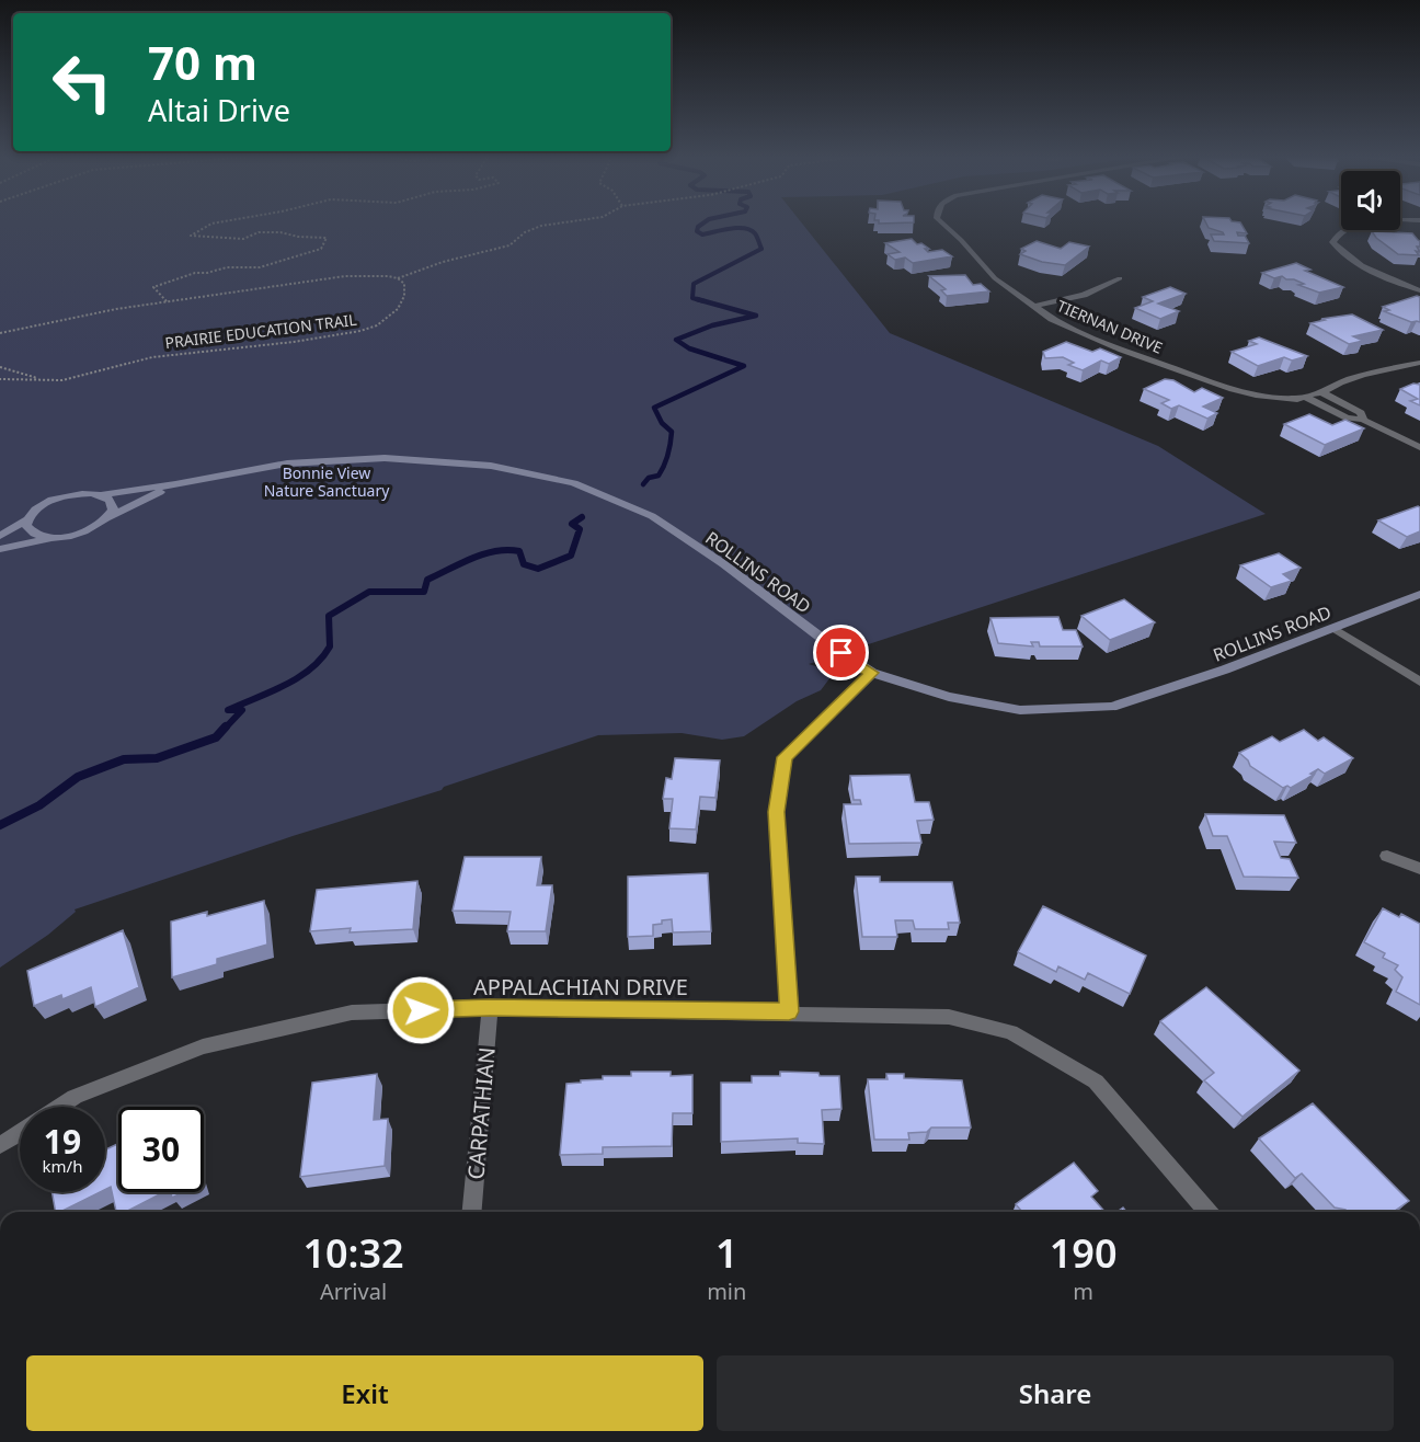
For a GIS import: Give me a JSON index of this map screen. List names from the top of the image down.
{
  "streets": {
    "street": [
      "TIERNAN DRIVE",
      "ROLLINS ROAD",
      "APPALACHIAN DRIVE",
      "CARPATHIAN"
    ],
    "path": ["PRAIRIE EDUCATION TRAIL"]
  },
  "crossings": [
    ["APPALACHIAN DRIVE", "CARPATHIAN"]
  ],
  "parks": ["Bonnie View Nature Sanctuary"],
  "page": {
    "turn": ["70 m", "Altai Drive"],
    "speed": "19 km/h",
    "limit": "30",
    "eta": [
      "10:32",
      "Arrival",
      "1",
      "min",
      "190",
      "m"
    ],
    "buttons": ["Exit", "Share"]
  }
}
